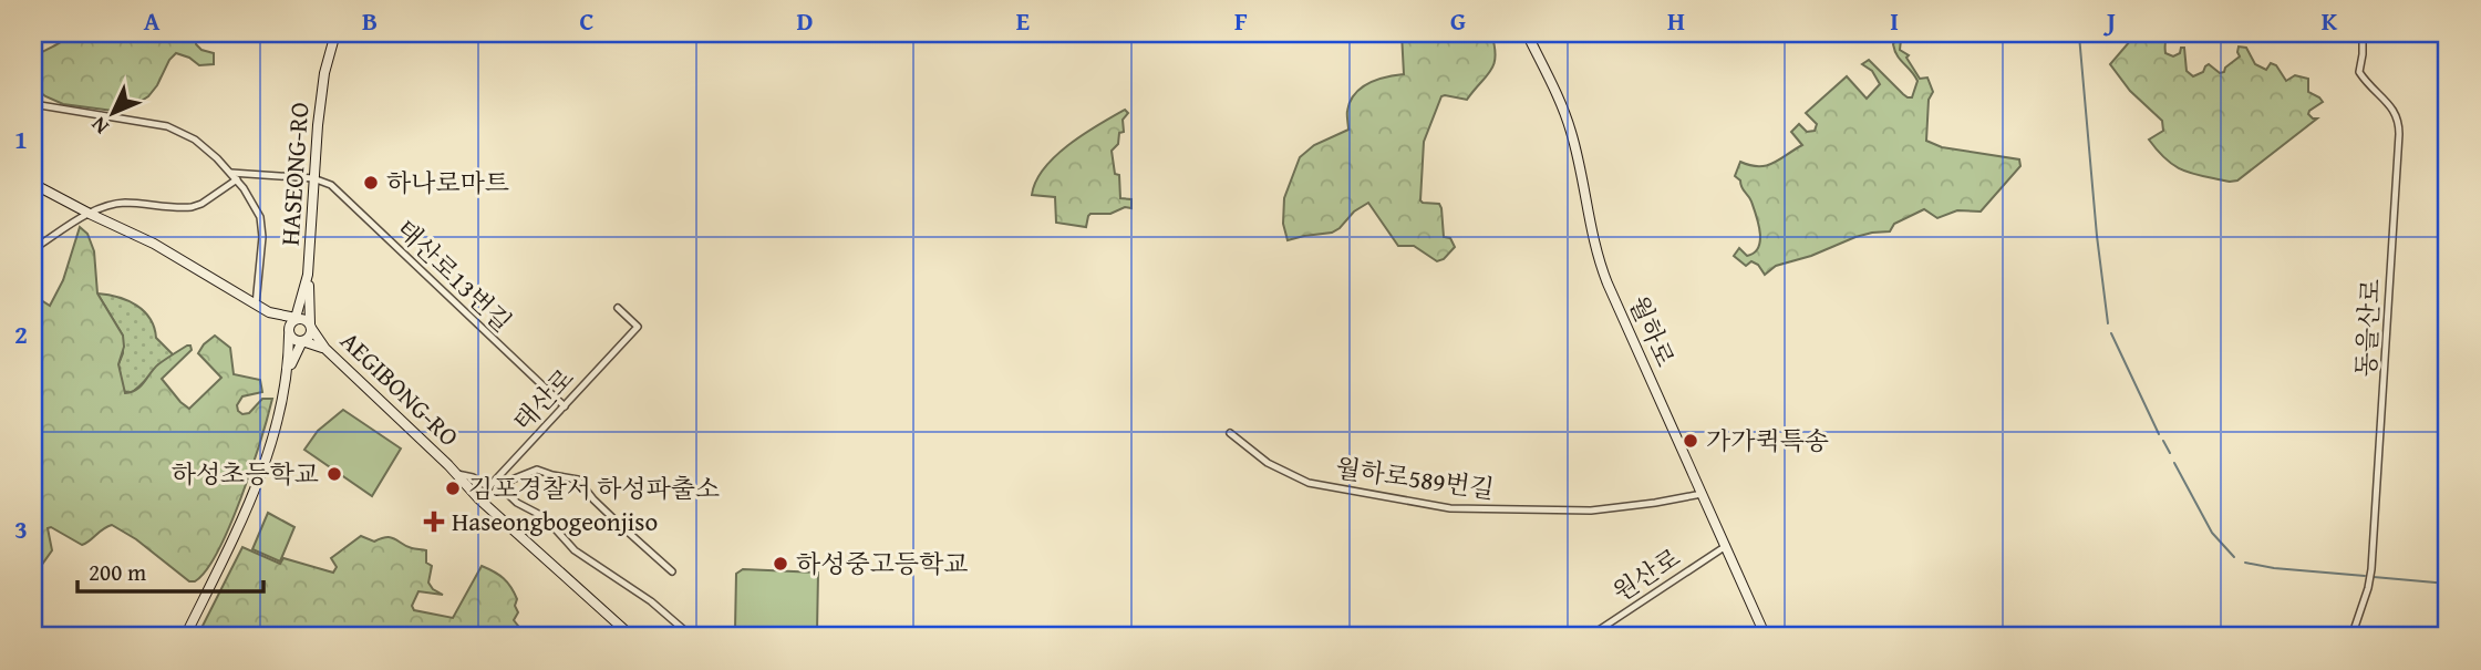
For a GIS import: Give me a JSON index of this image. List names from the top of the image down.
{
  "streets": {
    "street": [
      "HASEONG-RO",
      "태산로13번길",
      "동을산로",
      "월하로",
      "AEGIBONG-RO",
      "태산로",
      "월하로589번길",
      "원산로"
    ]
  },
  "crossings": [
    ["HASEONG-RO", "태산로13번길"],
    ["HASEONG-RO", "AEGIBONG-RO"],
    ["태산로13번길", "태산로"],
    ["월하로", "월하로589번길"],
    ["월하로", "원산로"],
    ["AEGIBONG-RO", "태산로"]
  ],
  "places": {
    "other": [
      "하나로마트",
      "가가퀵특송",
      "하성초등학교",
      "김포경찰서 하성파출소",
      "하성중고등학교"
    ],
    "health": ["Haseongbogeonjiso"]
  },
  "scale_bar": "200 m",
  "north": "bottom left",
  "grid": {
    "columns": [
      "A",
      "B",
      "C",
      "D",
      "E",
      "F",
      "G",
      "H",
      "I",
      "J",
      "K"
    ],
    "rows": ["1", "2", "3"]
  }
}
